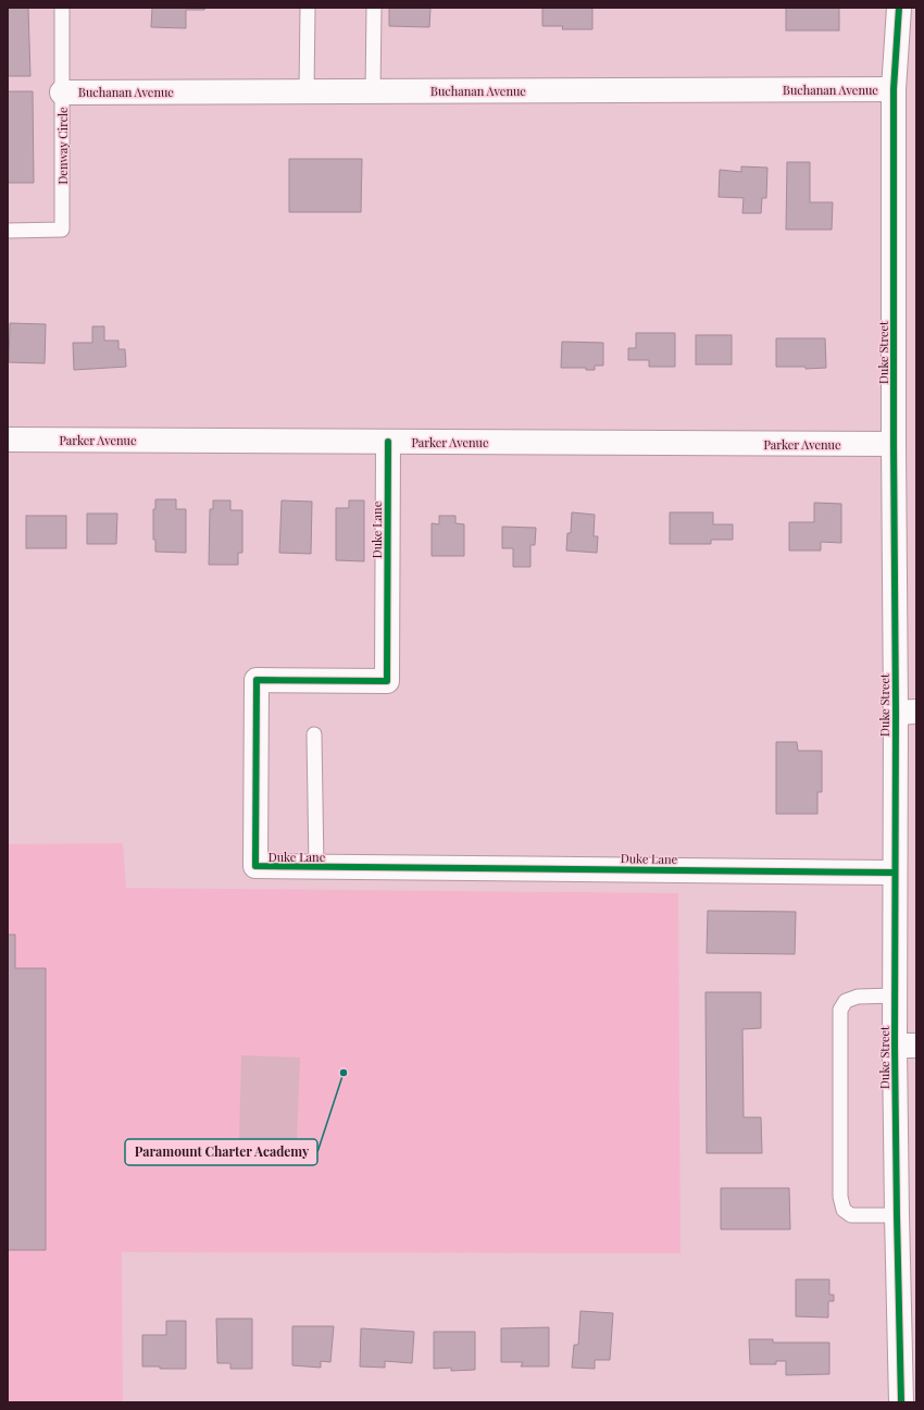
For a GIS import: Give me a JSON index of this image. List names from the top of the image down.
{
  "streets": {
    "street": [
      "Buchanan Avenue",
      "Duke Street",
      "Parker Avenue",
      "Duke Lane"
    ],
    "lane": ["Denway Circle"]
  },
  "crossings": [
    ["Buchanan Avenue", "Denway Circle"],
    ["Buchanan Avenue", "Duke Street"],
    ["Duke Street", "Parker Avenue"],
    ["Duke Street", "Duke Lane"],
    ["Parker Avenue", "Duke Lane"]
  ],
  "places": ["Paramount Charter Academy"]
}
